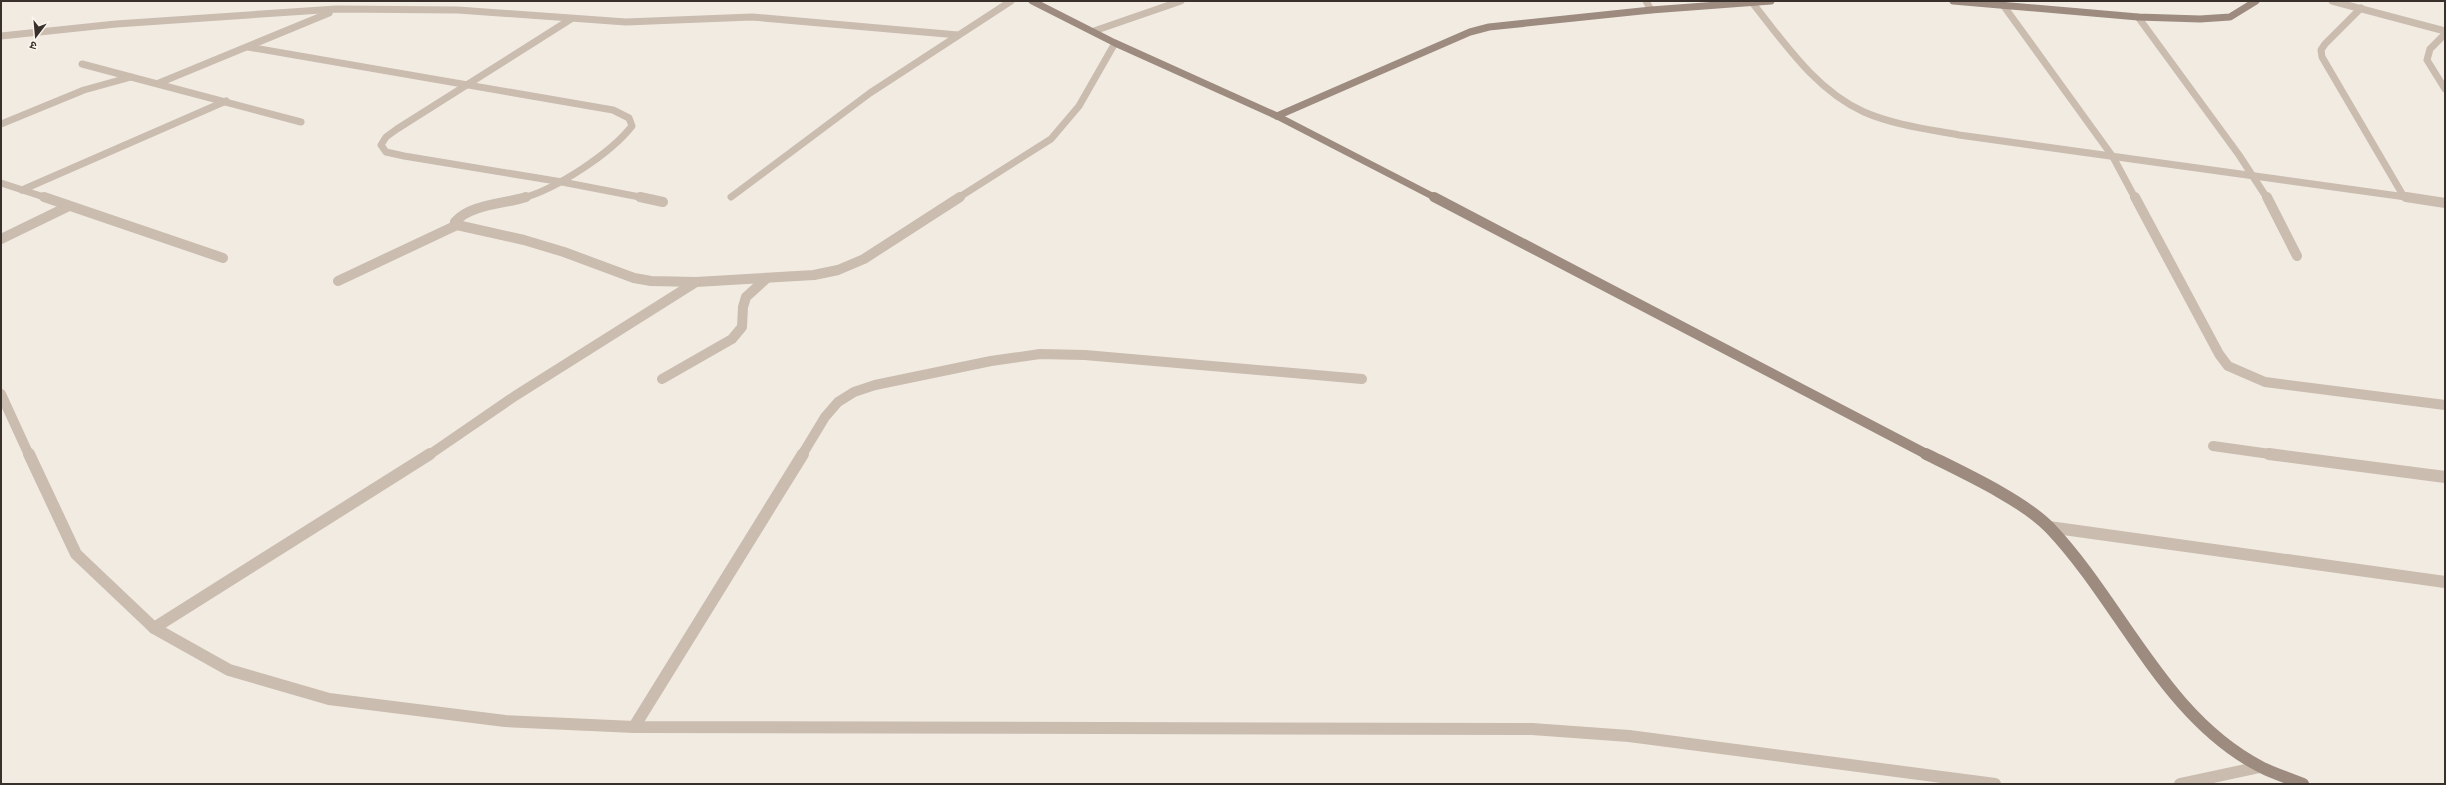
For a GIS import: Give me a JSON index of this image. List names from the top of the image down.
{
  "north": "bottom"
}
